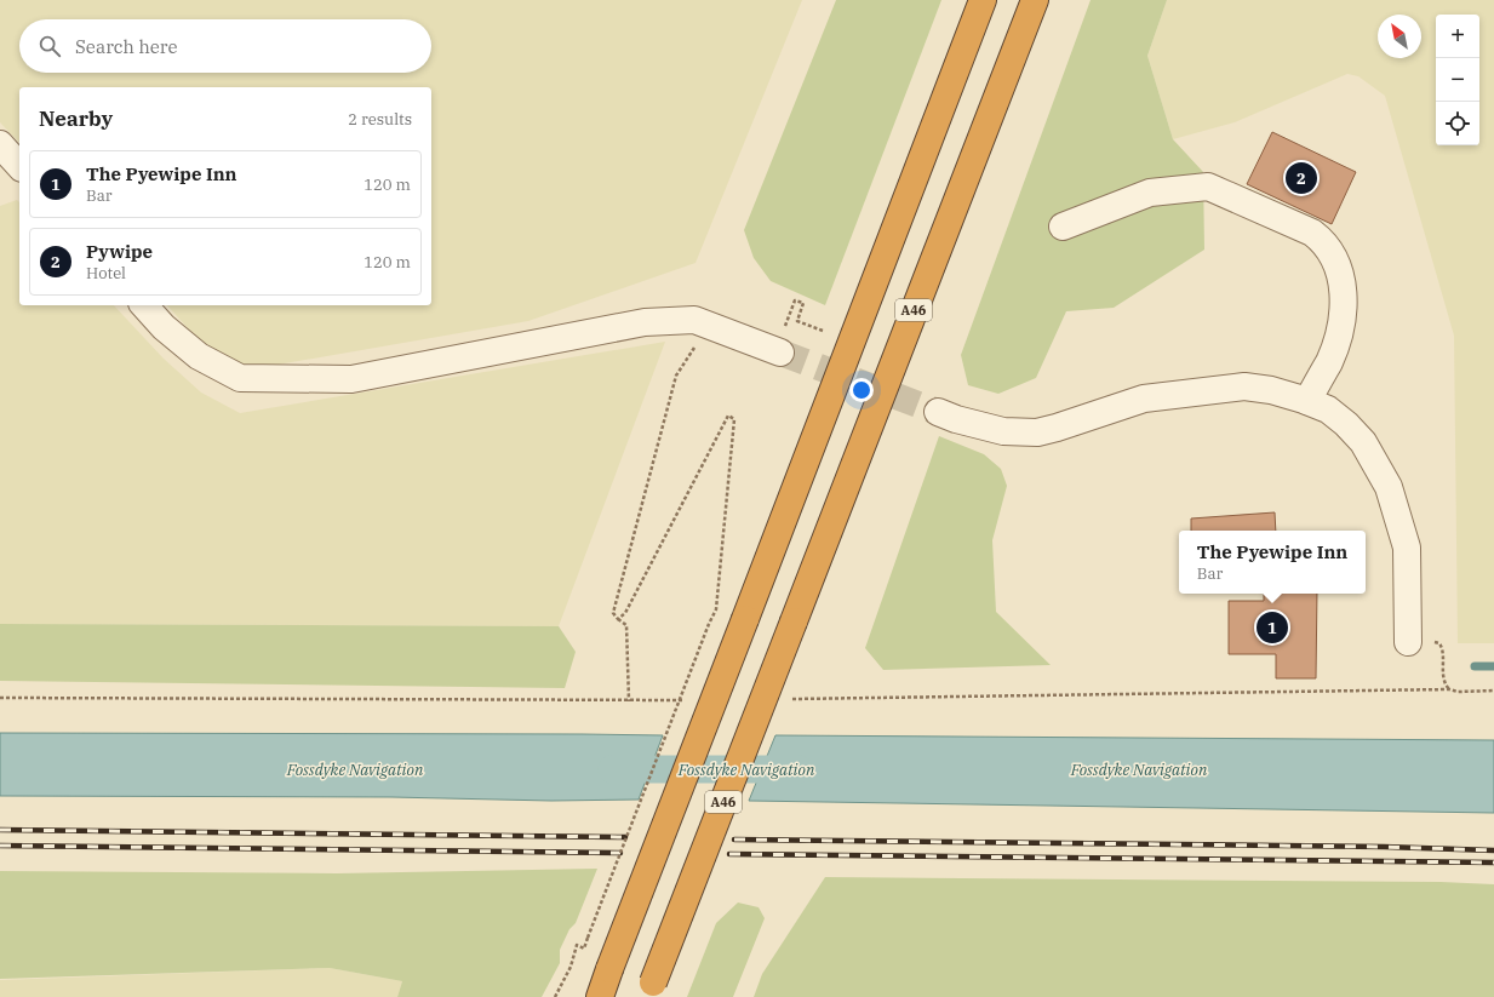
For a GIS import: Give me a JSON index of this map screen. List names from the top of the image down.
{
  "streets": {
    "highway": ["A46"]
  },
  "water": ["Fossdyke Navigation"],
  "north": "top left",
  "page": {
    "map_buttons": ["+", "−"],
    "search": "Search here",
    "heading": ["Nearby", "2 results"],
    "list": [
      {
        "mark": "1",
        "name": "The Pyewipe Inn",
        "note": "Bar",
        "value": "120 m"
      },
      {
        "mark": "2",
        "name": "Pywipe",
        "note": "Hotel",
        "value": "120 m"
      }
    ],
    "pins": ["2", "1"],
    "popup": ["The Pyewipe Inn", "Bar"]
  }
}
